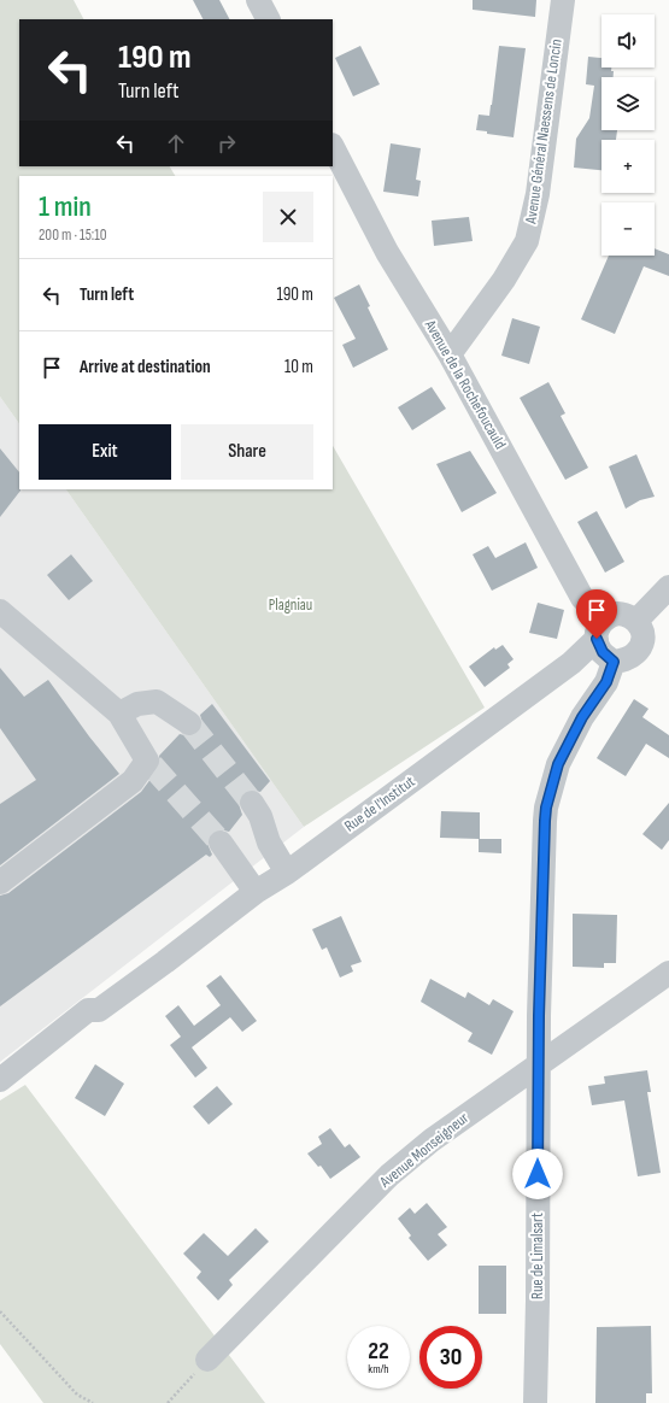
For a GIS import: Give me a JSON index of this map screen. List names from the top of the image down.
{
  "streets": {
    "street": [
      "Avenue Général Naessens de Loncin",
      "Avenue de la Rochefoucauld",
      "Rue de l'Institut",
      "Avenue Monseigneur",
      "Rue de Limalsart"
    ]
  },
  "crossings": [
    ["Avenue Général Naessens de Loncin", "Avenue de la Rochefoucauld"],
    ["Avenue de la Rochefoucauld", "Rue de l'Institut"],
    ["Avenue de la Rochefoucauld", "Rue de Limalsart"],
    ["Rue de l'Institut", "Rue de Limalsart"],
    ["Avenue Monseigneur", "Rue de Limalsart"]
  ],
  "parks": ["Plagniau"],
  "page": {
    "map_buttons": ["+", "−"],
    "turn": ["190 m", "Turn left"],
    "heading": ["1 min", "200 m · 15:10"],
    "list": [
      {
        "name": "Turn left",
        "value": "190 m"
      },
      {
        "name": "Arrive at destination",
        "value": "10 m"
      }
    ],
    "buttons": ["Exit", "Share"],
    "speed": "22 km/h",
    "limit": "30"
  }
}
